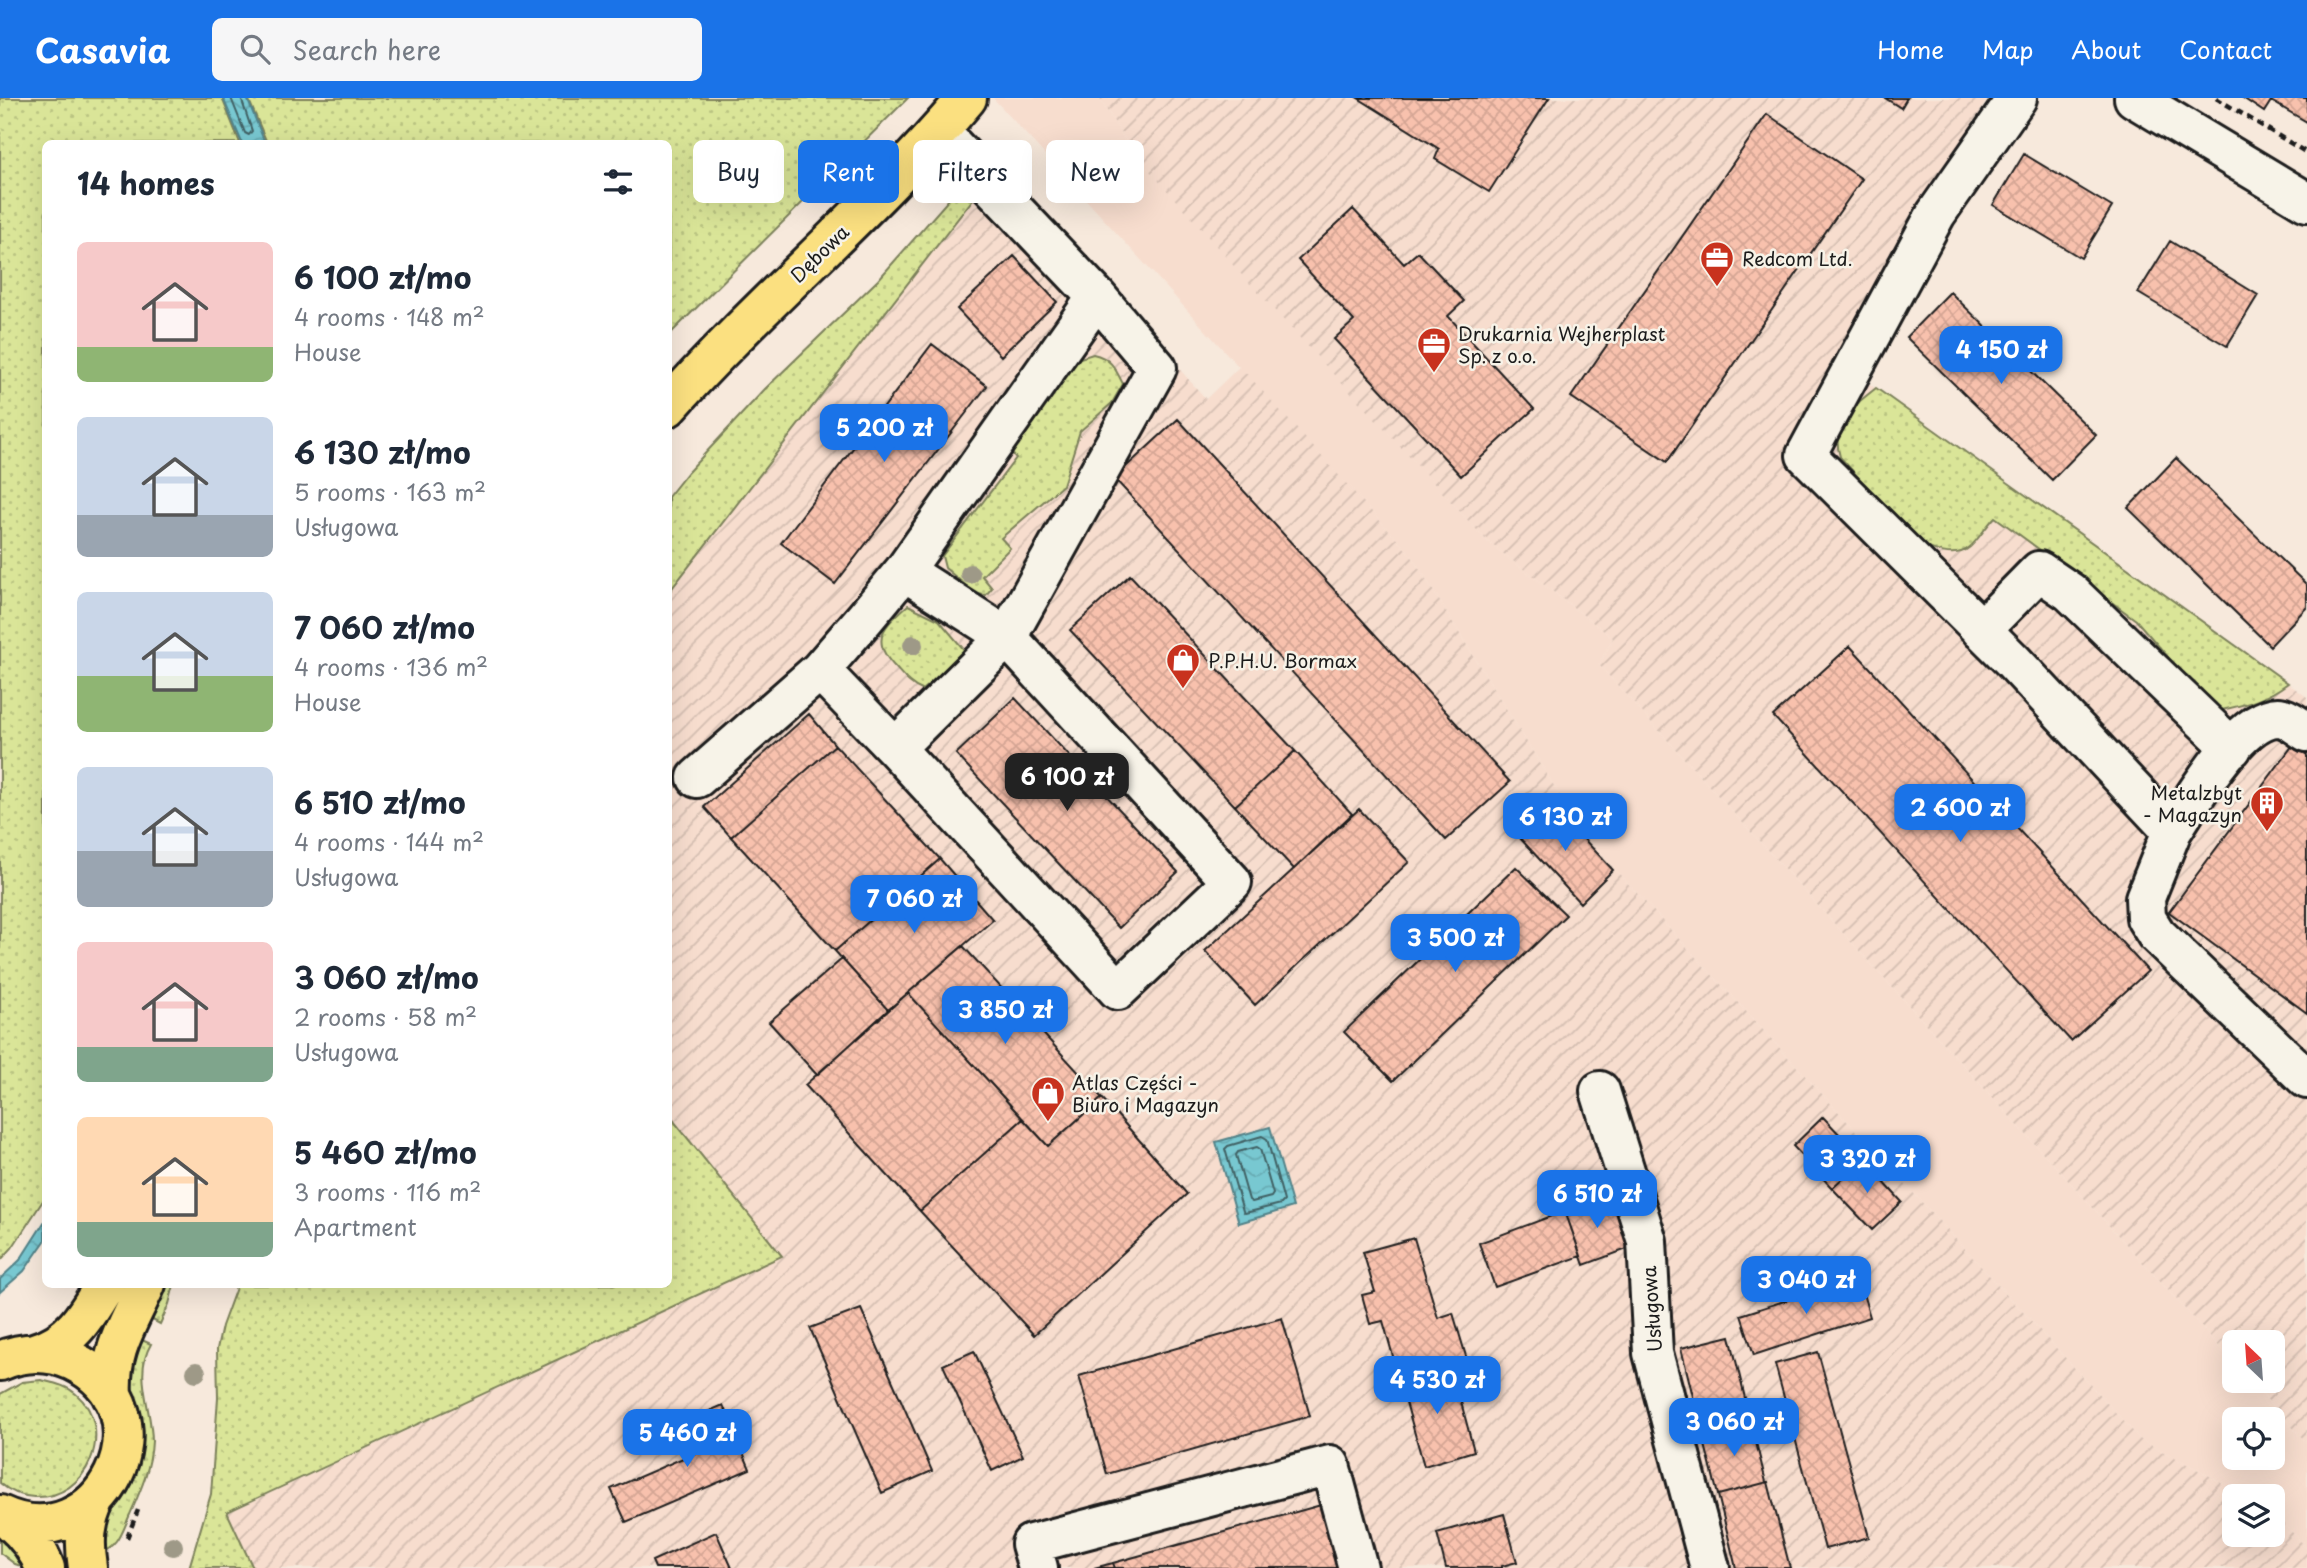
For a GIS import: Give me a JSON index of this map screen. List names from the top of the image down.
{
  "streets": {
    "main road": ["Dębowa"],
    "street": ["Usługowa"]
  },
  "places": {
    "office": ["Redcom Ltd.", "Drukarnia Wejherplast Sp. z o.o."],
    "shop": ["P.P.H.U. Bormax", "Atlas Części - Biuro i Magazyn"],
    "building": ["Metalzbyt - Magazyn"]
  },
  "north": "top left",
  "page": {
    "header": "Casavia",
    "search": "Search here",
    "nav": [
      "Home",
      "Map",
      "About",
      "Contact"
    ],
    "chip": [
      "Buy",
      "Rent",
      "Filters",
      "New"
    ],
    "heading": "14 homes",
    "list": [
      {
        "name": "6 100 zł/mo",
        "note": "4 rooms · 148 m² · House"
      },
      {
        "name": "6 130 zł/mo",
        "note": "5 rooms · 163 m² · Usługowa"
      },
      {
        "name": "7 060 zł/mo",
        "note": "4 rooms · 136 m² · House"
      },
      {
        "name": "6 510 zł/mo",
        "note": "4 rooms · 144 m² · Usługowa"
      },
      {
        "name": "3 060 zł/mo",
        "note": "2 rooms · 58 m² · Usługowa"
      },
      {
        "name": "5 460 zł/mo",
        "note": "3 rooms · 116 m² · Apartment"
      }
    ],
    "price": [
      "4 150 zł",
      "5 200 zł",
      "6 100 zł",
      "2 600 zł",
      "6 130 zł",
      "7 060 zł",
      "3 500 zł",
      "3 850 zł",
      "3 320 zł",
      "6 510 zł",
      "3 040 zł",
      "4 530 zł",
      "3 060 zł",
      "5 460 zł"
    ]
  }
}
